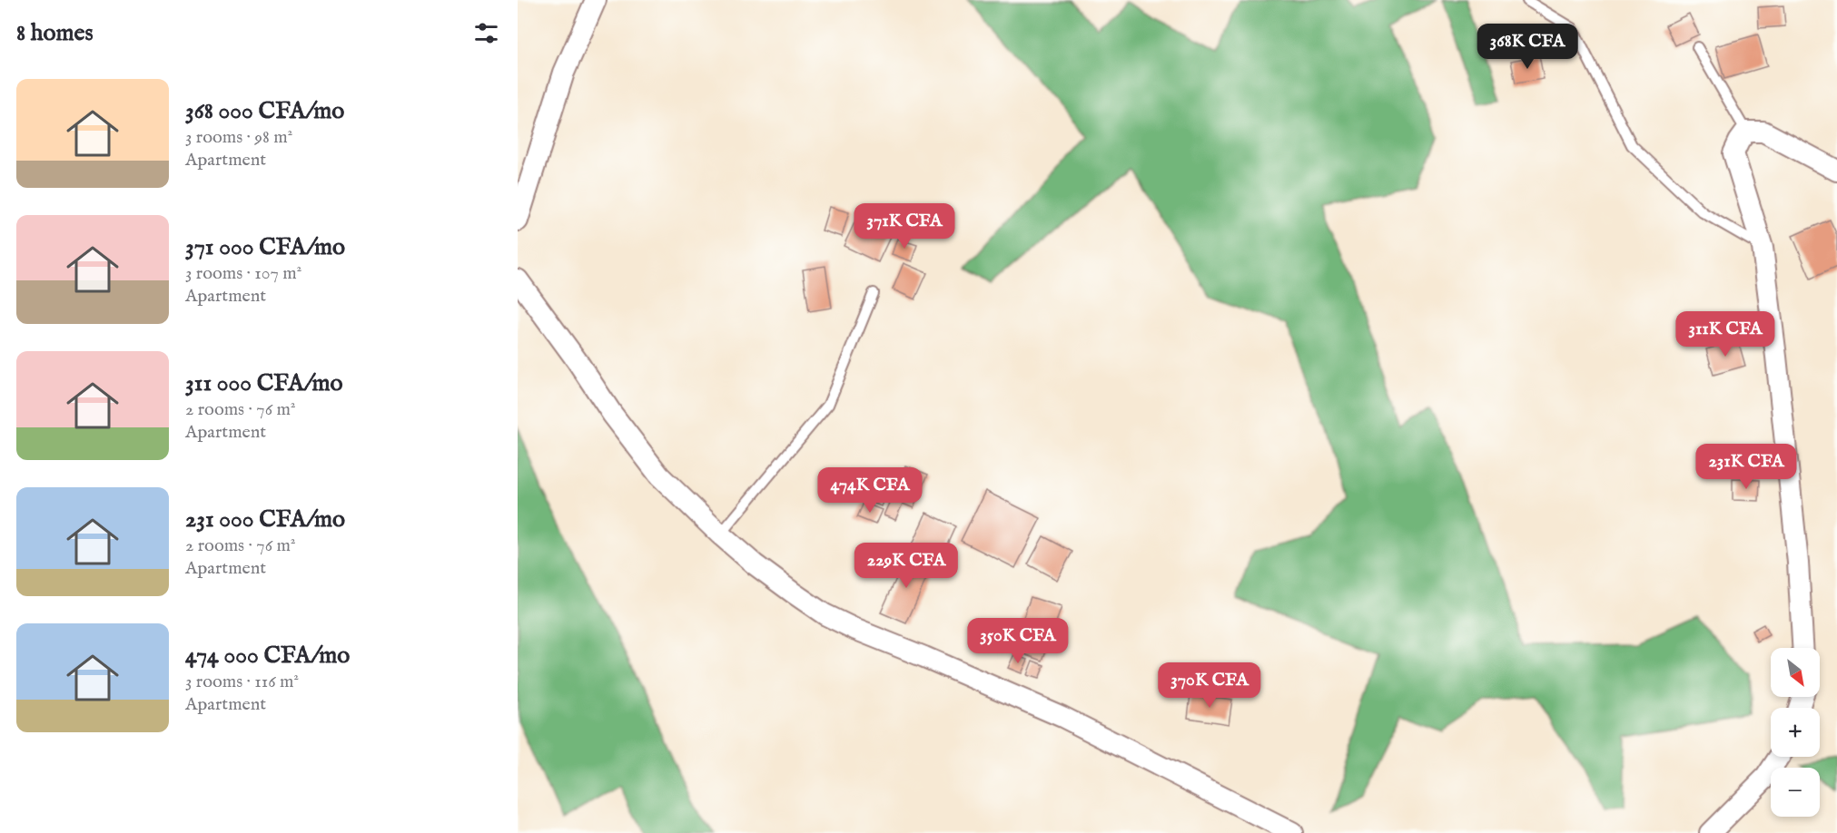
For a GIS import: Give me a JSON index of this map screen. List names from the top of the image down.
{
  "north": "bottom right",
  "page": {
    "heading": "8 homes",
    "price": [
      "368K CFA",
      "371K CFA",
      "311K CFA",
      "231K CFA",
      "474K CFA",
      "229K CFA",
      "350K CFA",
      "370K CFA"
    ],
    "list": [
      {
        "name": "368 000 CFA/mo",
        "note": "3 rooms · 98 m² · Apartment"
      },
      {
        "name": "371 000 CFA/mo",
        "note": "3 rooms · 107 m² · Apartment"
      },
      {
        "name": "311 000 CFA/mo",
        "note": "2 rooms · 76 m² · Apartment"
      },
      {
        "name": "231 000 CFA/mo",
        "note": "2 rooms · 76 m² · Apartment"
      },
      {
        "name": "474 000 CFA/mo",
        "note": "3 rooms · 116 m² · Apartment"
      }
    ],
    "map_buttons": ["+", "−"]
  }
}
